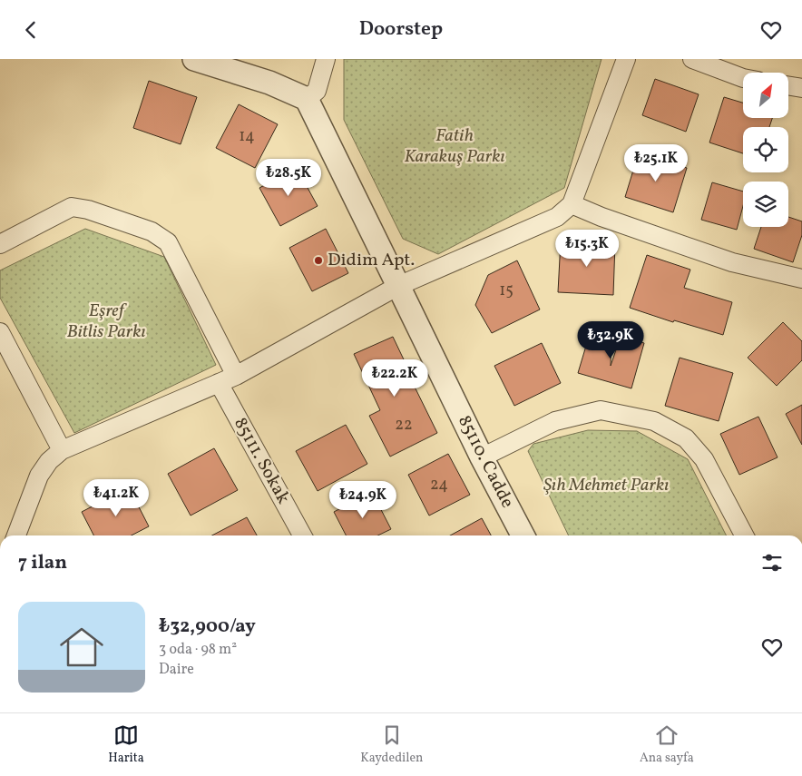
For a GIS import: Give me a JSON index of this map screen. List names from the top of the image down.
{
  "streets": {
    "street": ["85111. Sokak", "85110. Cadde"]
  },
  "parks": ["Fatih Karakuş Parkı", "Eşref Bitlis Parkı", "Şıh Mehmet Parkı"],
  "places": ["Didim Apt."],
  "house_numbers": [
    "14",
    "15",
    "22",
    "24"
  ],
  "north": "top right",
  "page": {
    "header": "Doorstep",
    "price": [
      "₺25.1K",
      "₺28.5K",
      "₺15.3K",
      "₺32.9K",
      "₺22.2K",
      "₺41.2K",
      "₺24.9K"
    ],
    "heading": "7 ilan",
    "list": [
      {
        "name": "₺32,900/ay",
        "note": "3 oda · 98 m² · Daire"
      }
    ],
    "tabs": ["Harita", "Kaydedilen", "Ana sayfa"]
  }
}
